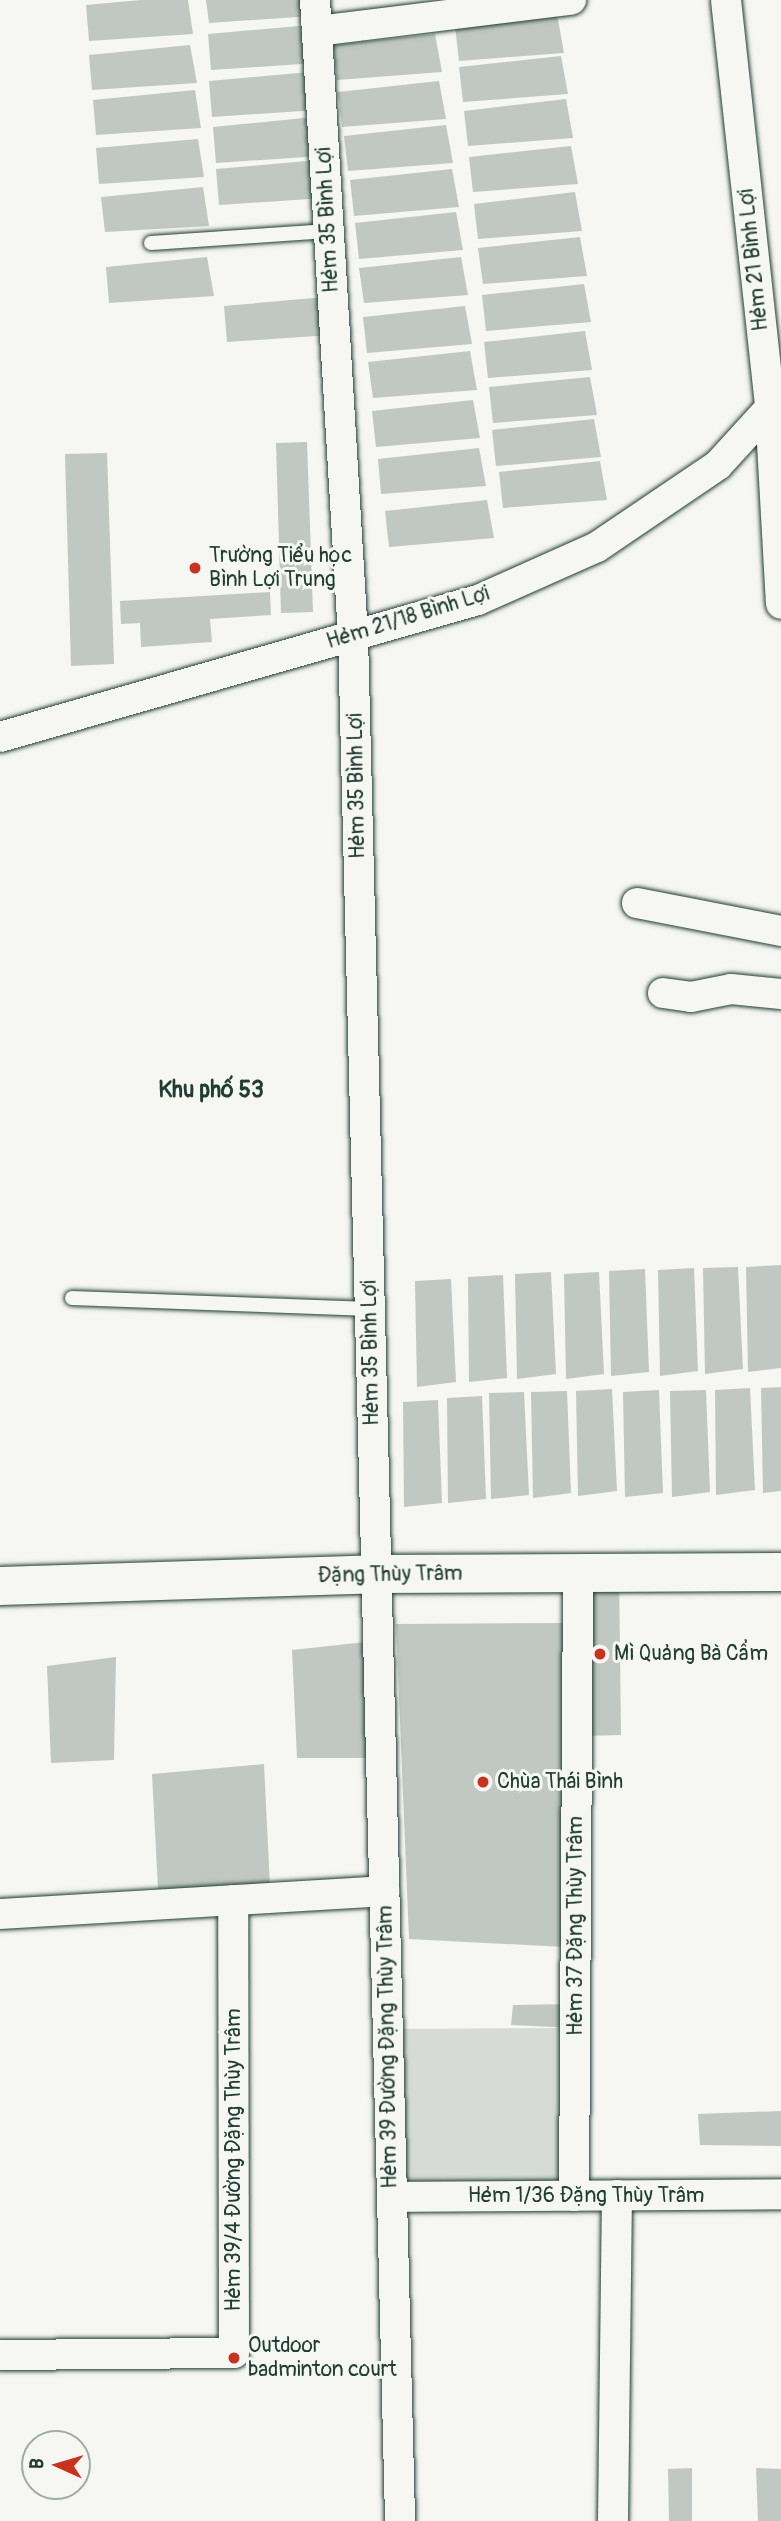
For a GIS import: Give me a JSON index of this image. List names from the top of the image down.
{
  "streets": {
    "main road": ["Đặng Thùy Trâm"],
    "street": [
      "Hẻm 35 Bình Lợi",
      "Hẻm 21 Bình Lợi",
      "Hẻm 21/18 Bình Lợi",
      "Hẻm 37 Đặng Thùy Trâm",
      "Hẻm 39 Đường Đặng Thùy Trâm",
      "Hẻm 39/4 Đường Đặng Thùy Trâm",
      "Hẻm 1/36 Đặng Thùy Trâm"
    ]
  },
  "crossings": [
    ["Hẻm 35 Bình Lợi", "Hẻm 21/18 Bình Lợi"],
    ["Hẻm 35 Bình Lợi", "Đặng Thùy Trâm"],
    ["Hẻm 35 Bình Lợi", "Hẻm 39 Đường Đặng Thùy Trâm"],
    ["Hẻm 21 Bình Lợi", "Hẻm 21/18 Bình Lợi"],
    ["Đặng Thùy Trâm", "Hẻm 37 Đặng Thùy Trâm"],
    ["Đặng Thùy Trâm", "Hẻm 39 Đường Đặng Thùy Trâm"],
    ["Hẻm 37 Đặng Thùy Trâm", "Hẻm 1/36 Đặng Thùy Trâm"],
    ["Hẻm 39 Đường Đặng Thùy Trâm", "Hẻm 1/36 Đặng Thùy Trâm"]
  ],
  "districts": ["Khu phố 53"],
  "places": [
    "Trường Tiểu học Bình Lợi Trung",
    "Mì Quảng Bà Cẩm",
    "Chùa Thái Bình",
    "Outdoor badminton court"
  ],
  "north": "left"
}
